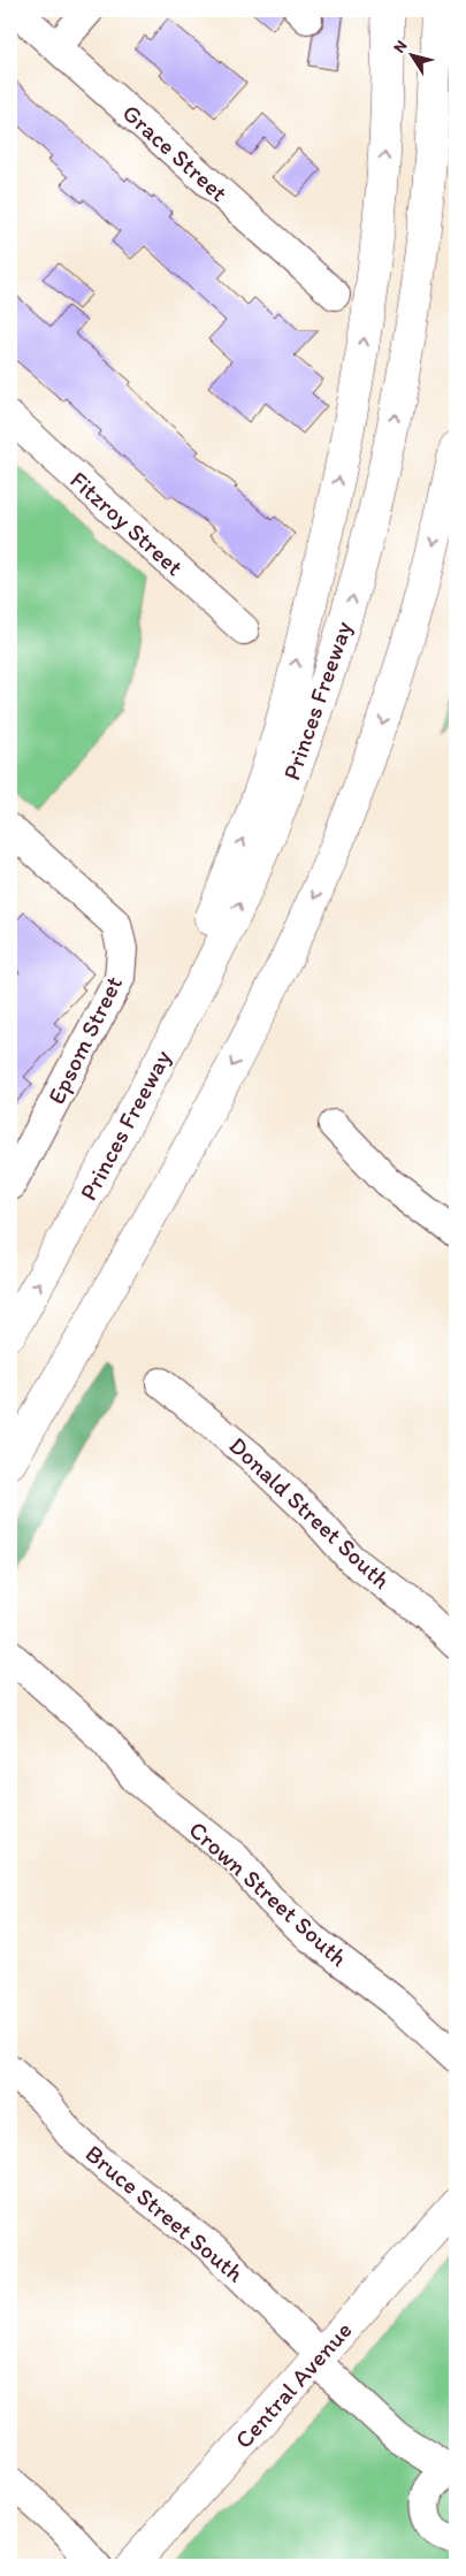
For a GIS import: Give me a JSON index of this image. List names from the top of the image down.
{
  "streets": {
    "main road": ["Princes Freeway", "Central Avenue"],
    "street": [
      "Grace Street",
      "Fitzroy Street",
      "Epsom Street",
      "Donald Street South",
      "Crown Street South",
      "Bruce Street South"
    ]
  },
  "crossings": [
    ["Bruce Street South", "Central Avenue"]
  ],
  "north": "top left"
}
